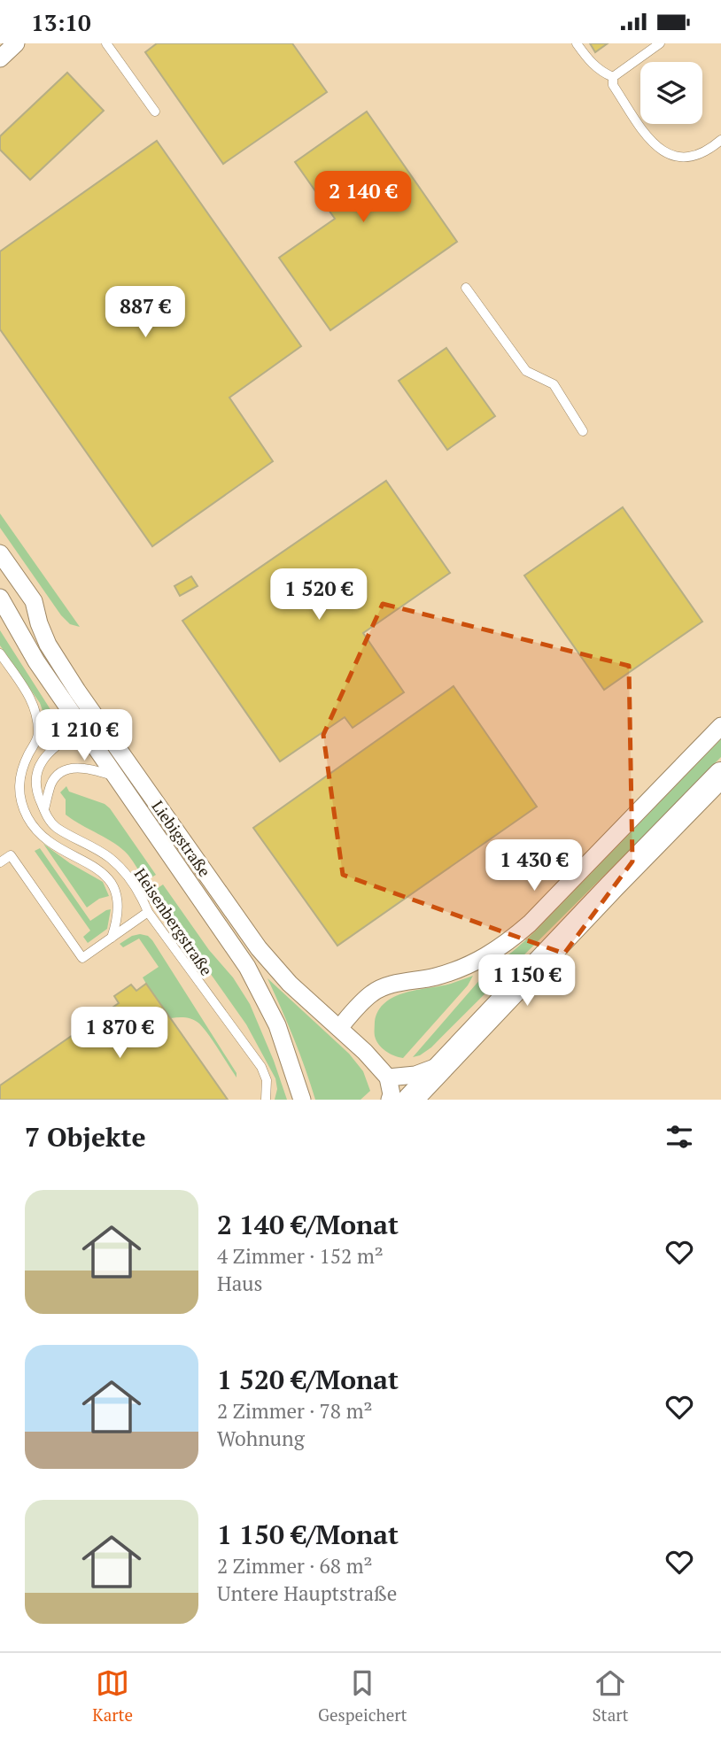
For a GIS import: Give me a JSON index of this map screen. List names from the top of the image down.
{
  "streets": {
    "street": ["Liebigstraße"],
    "lane": ["Heisenbergstraße"]
  },
  "page": {
    "status": "13:10",
    "price": [
      "2 140 €",
      "887 €",
      "1 520 €",
      "1 210 €",
      "1 430 €",
      "1 150 €",
      "1 870 €"
    ],
    "heading": "7 Objekte",
    "list": [
      {
        "name": "2 140 €/Monat",
        "note": "4 Zimmer · 152 m² · Haus"
      },
      {
        "name": "1 520 €/Monat",
        "note": "2 Zimmer · 78 m² · Wohnung"
      },
      {
        "name": "1 150 €/Monat",
        "note": "2 Zimmer · 68 m² · Untere Hauptstraße"
      }
    ],
    "tabs": ["Karte", "Gespeichert", "Start"]
  }
}
